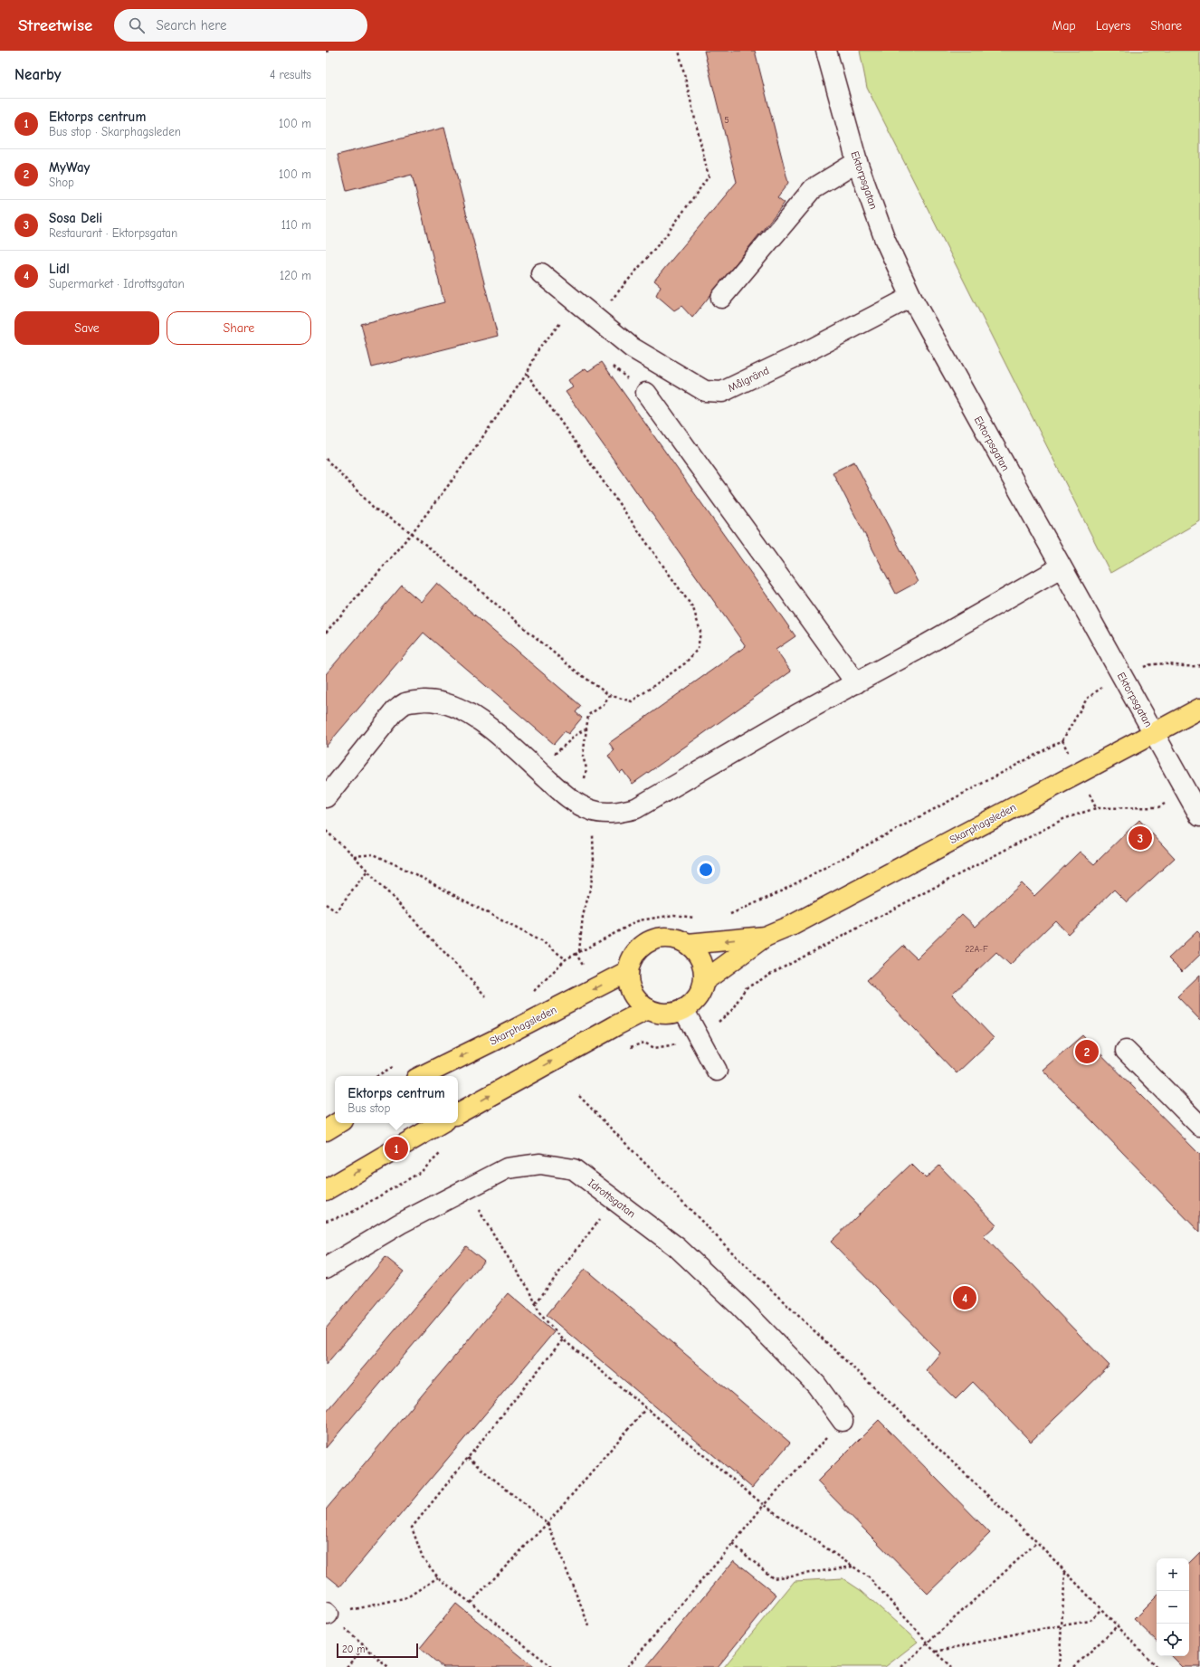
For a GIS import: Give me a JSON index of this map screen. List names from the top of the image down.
{
  "streets": {
    "main road": ["Skarphagsleden"],
    "street": ["Ektorpsgatan", "Målgränd", "Idrottsgatan"]
  },
  "crossings": [
    ["Ektorpsgatan", "Målgränd"],
    ["Ektorpsgatan", "Skarphagsleden"]
  ],
  "house_numbers": ["5", "22A-F"],
  "scale_bar": "20 m",
  "page": {
    "header": "Streetwise",
    "search": "Search here",
    "nav": ["Map", "Layers", "Share"],
    "heading": ["Nearby", "4 results"],
    "list": [
      {
        "mark": "1",
        "name": "Ektorps centrum",
        "note": "Bus stop · Skarphagsleden",
        "value": "100 m"
      },
      {
        "mark": "2",
        "name": "MyWay",
        "note": "Shop",
        "value": "100 m"
      },
      {
        "mark": "3",
        "name": "Sosa Deli",
        "note": "Restaurant · Ektorpsgatan",
        "value": "110 m"
      },
      {
        "mark": "4",
        "name": "Lidl",
        "note": "Supermarket · Idrottsgatan",
        "value": "120 m"
      }
    ],
    "buttons": ["Save", "Share"],
    "pins": [
      "3",
      "2",
      "1",
      "4"
    ],
    "popup": ["Ektorps centrum", "Bus stop"],
    "map_buttons": ["+", "−"],
    "scale": "20 m"
  }
}
